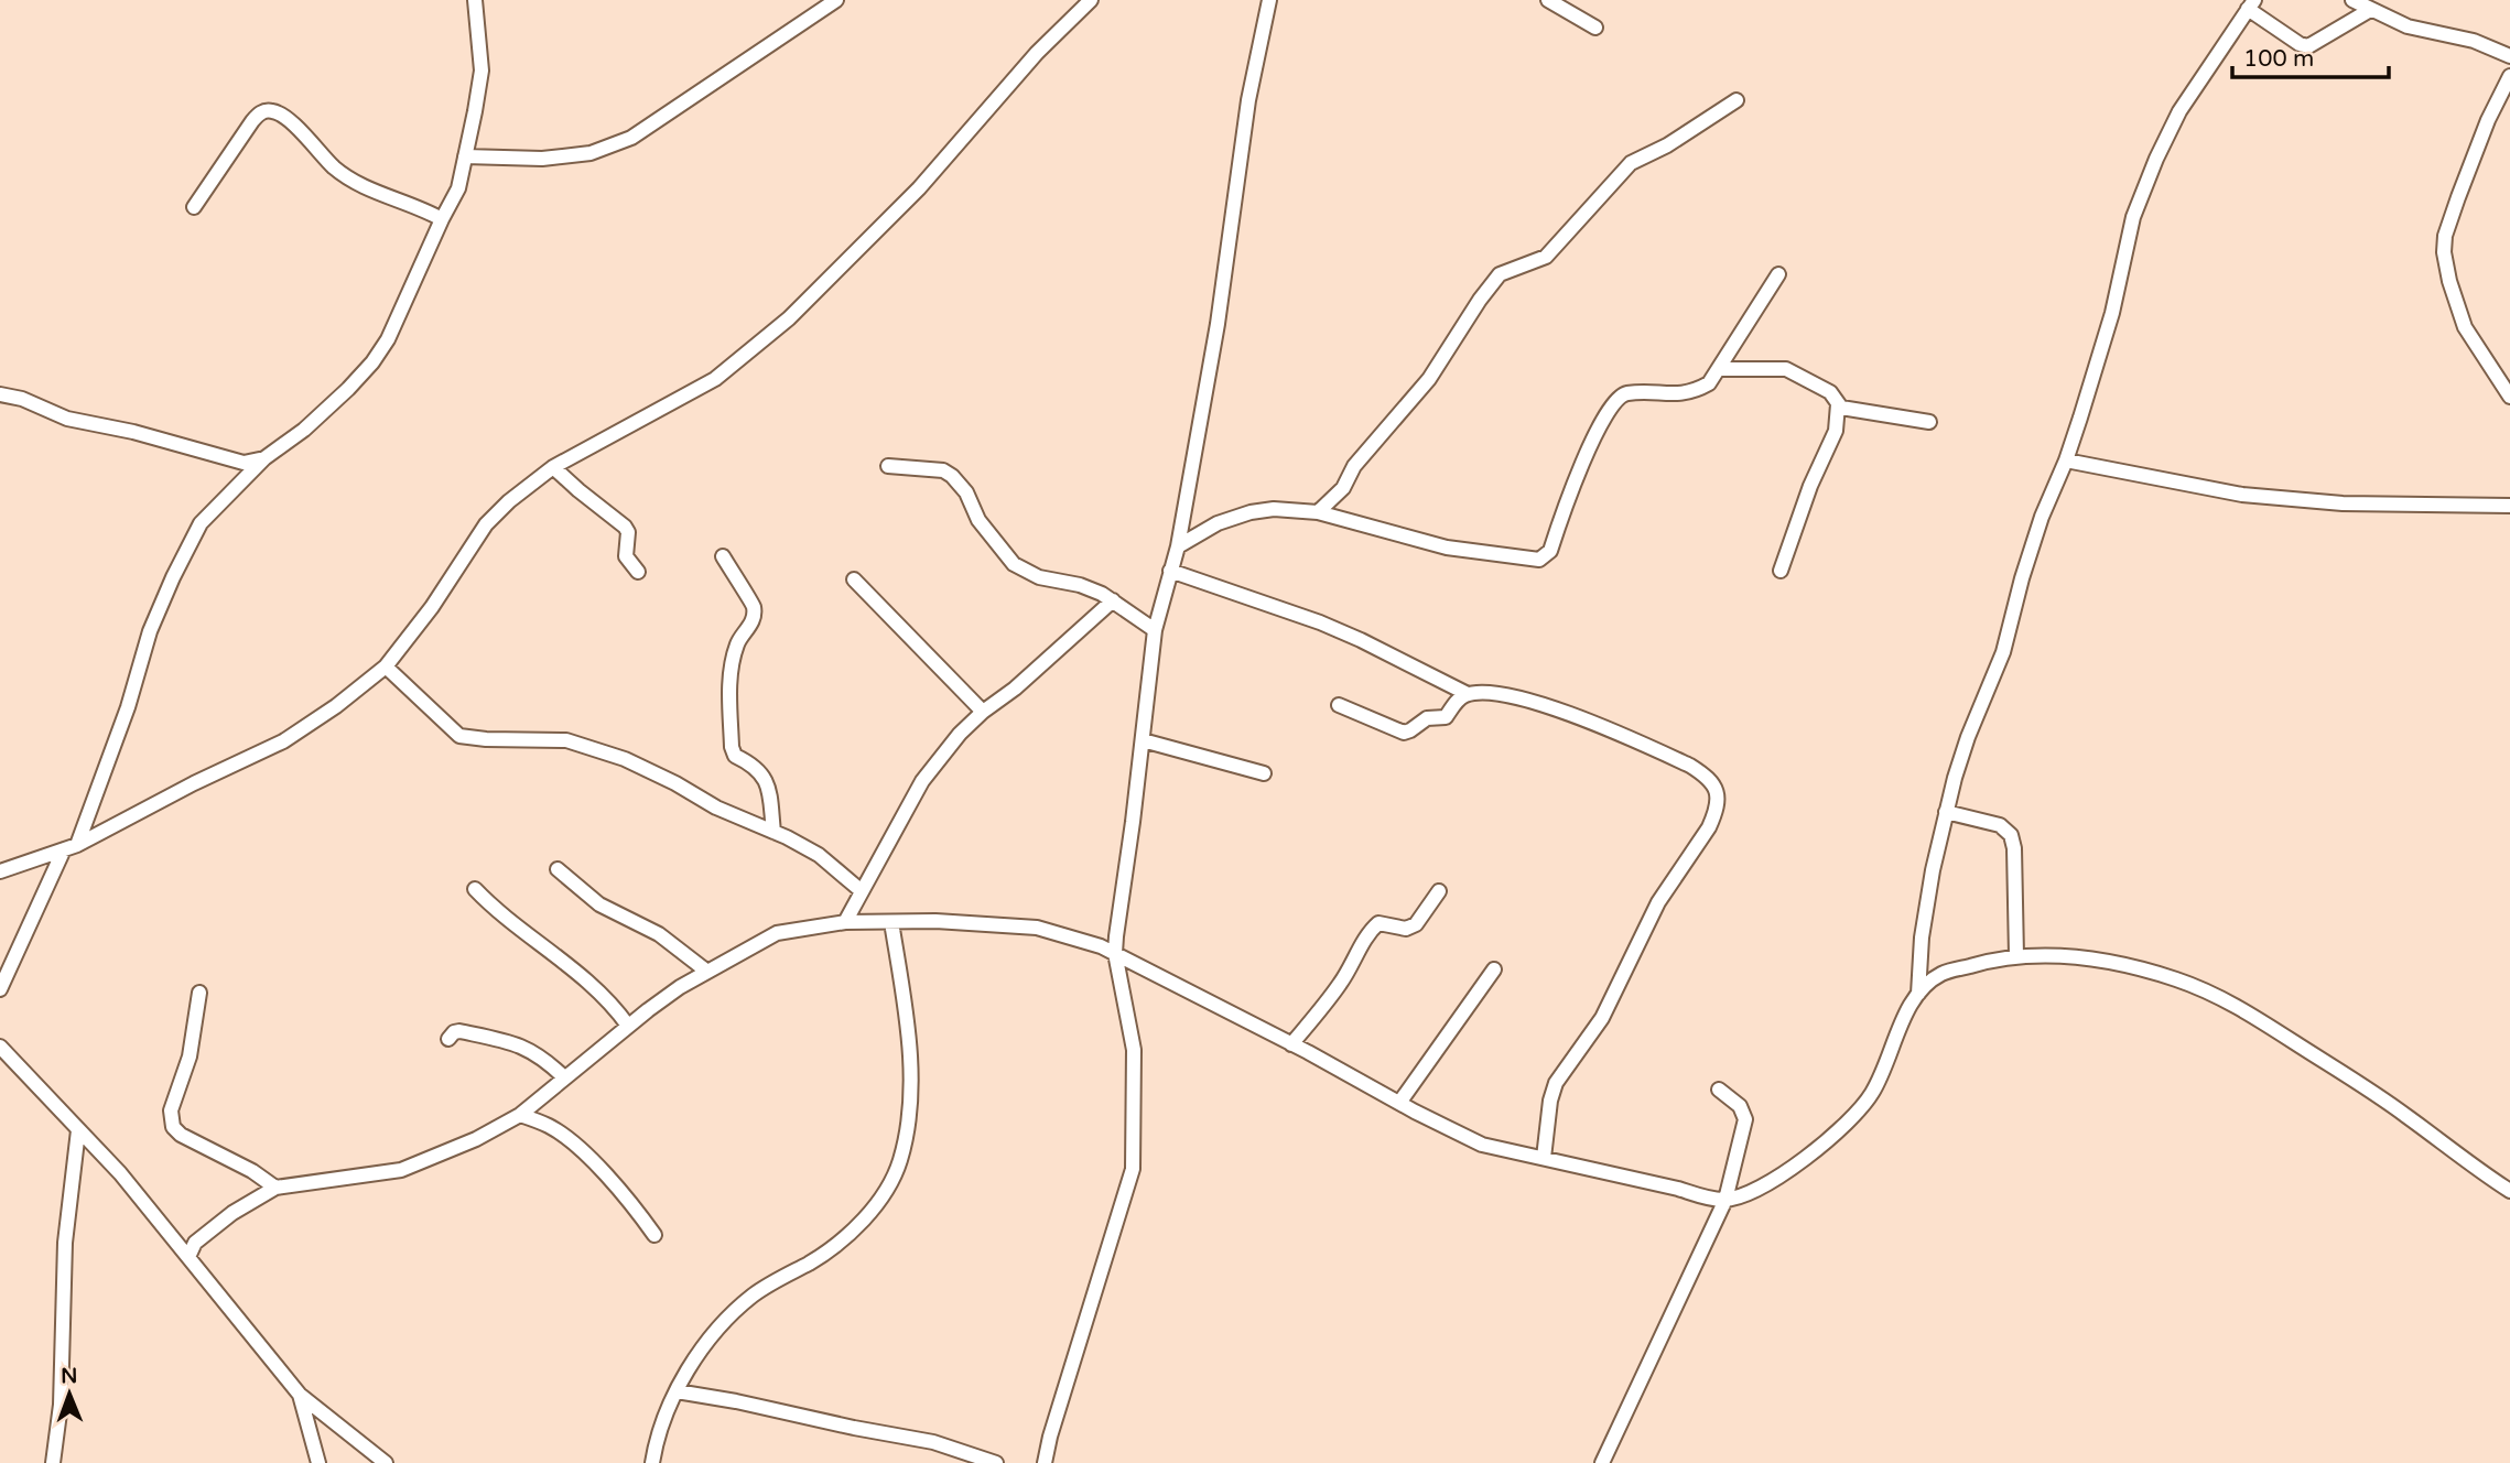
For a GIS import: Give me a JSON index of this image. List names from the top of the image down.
{
  "scale_bar": "100 m",
  "north": "top"
}
